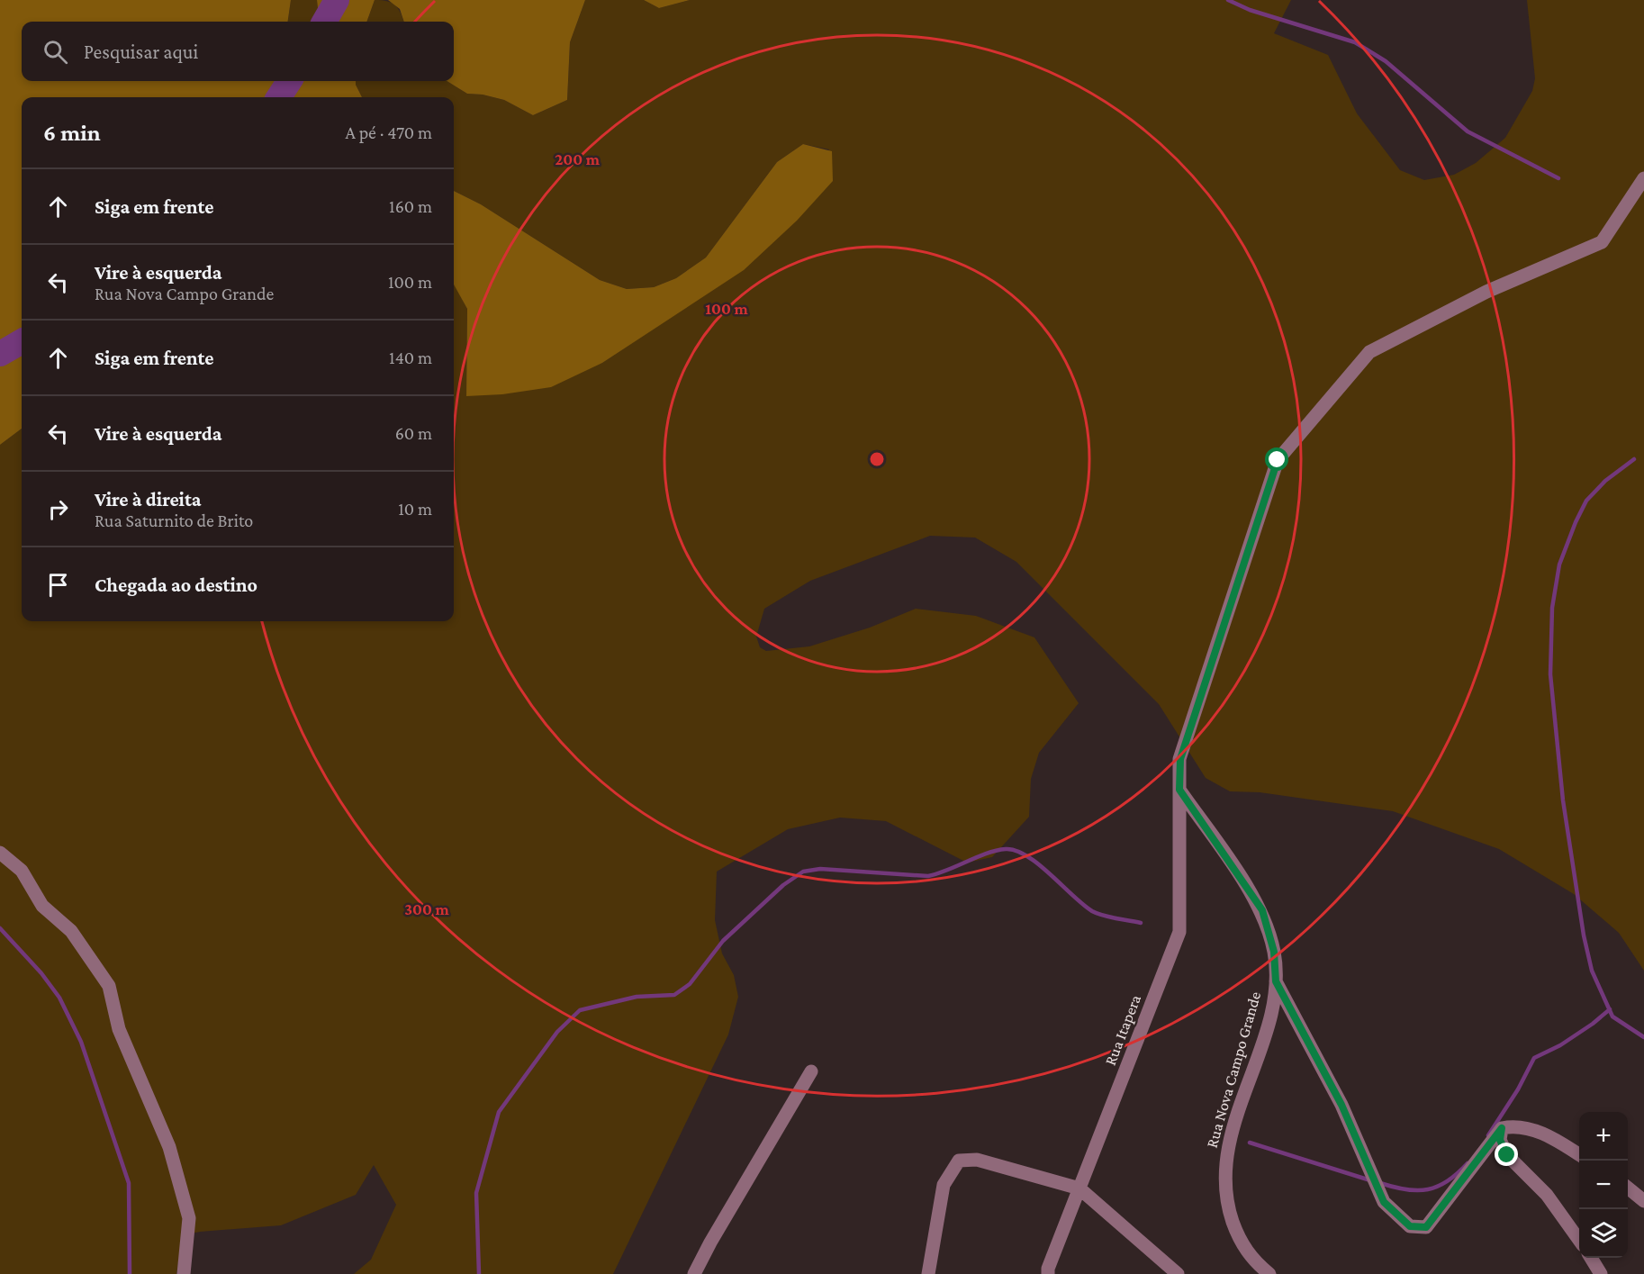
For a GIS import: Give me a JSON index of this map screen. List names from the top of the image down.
{
  "streets": {
    "street": ["Rua Itapera", "Rua Nova Campo Grande"]
  },
  "crossings": [
    ["Rua Itapera", "Rua Nova Campo Grande"]
  ],
  "page": {
    "search": "Pesquisar aqui",
    "heading": ["6 min", "A pé · 470 m"],
    "list": [
      ["Siga em frente", "160 m"],
      ["Vire à esquerda", "Rua Nova Campo Grande", "100 m"],
      ["Siga em frente", "140 m"],
      ["Vire à esquerda", "60 m"],
      ["Vire à direita", "Rua Saturnito de Brito", "10 m"],
      "Chegada ao destino"
    ],
    "map_buttons": ["+", "−"]
  },
  "rings": ["200 m", "100 m", "300 m"]
}
